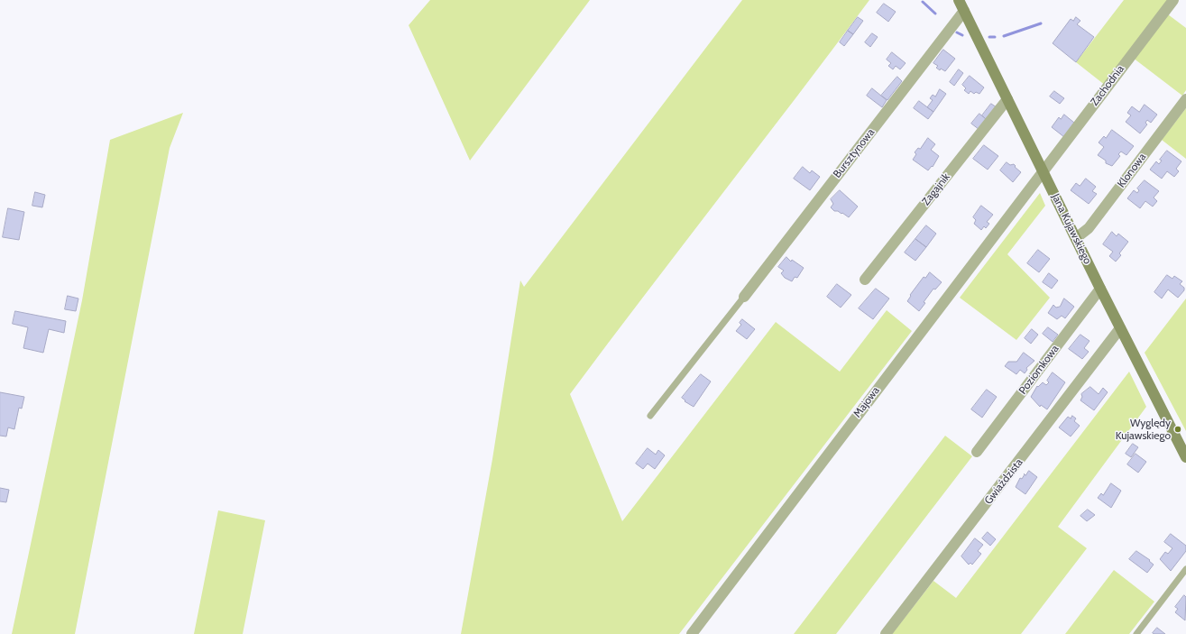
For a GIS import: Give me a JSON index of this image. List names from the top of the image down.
{
  "streets": {
    "main road": ["Jana Kujawskiego"],
    "street": [
      "Zachodnia",
      "Bursztynowa",
      "Klonowa",
      "Zagajnik",
      "Poziomkowa",
      "Majowa",
      "Gwiaździsta"
    ]
  },
  "crossings": [
    ["Zachodnia", "Jana Kujawskiego"],
    ["Zachodnia", "Majowa"],
    ["Bursztynowa", "Jana Kujawskiego"],
    ["Klonowa", "Jana Kujawskiego"],
    ["Zagajnik", "Jana Kujawskiego"],
    ["Jana Kujawskiego", "Poziomkowa"],
    ["Jana Kujawskiego", "Majowa"],
    ["Jana Kujawskiego", "Gwiaździsta"]
  ],
  "places": ["Wyględy Kujawskiego"]
}
